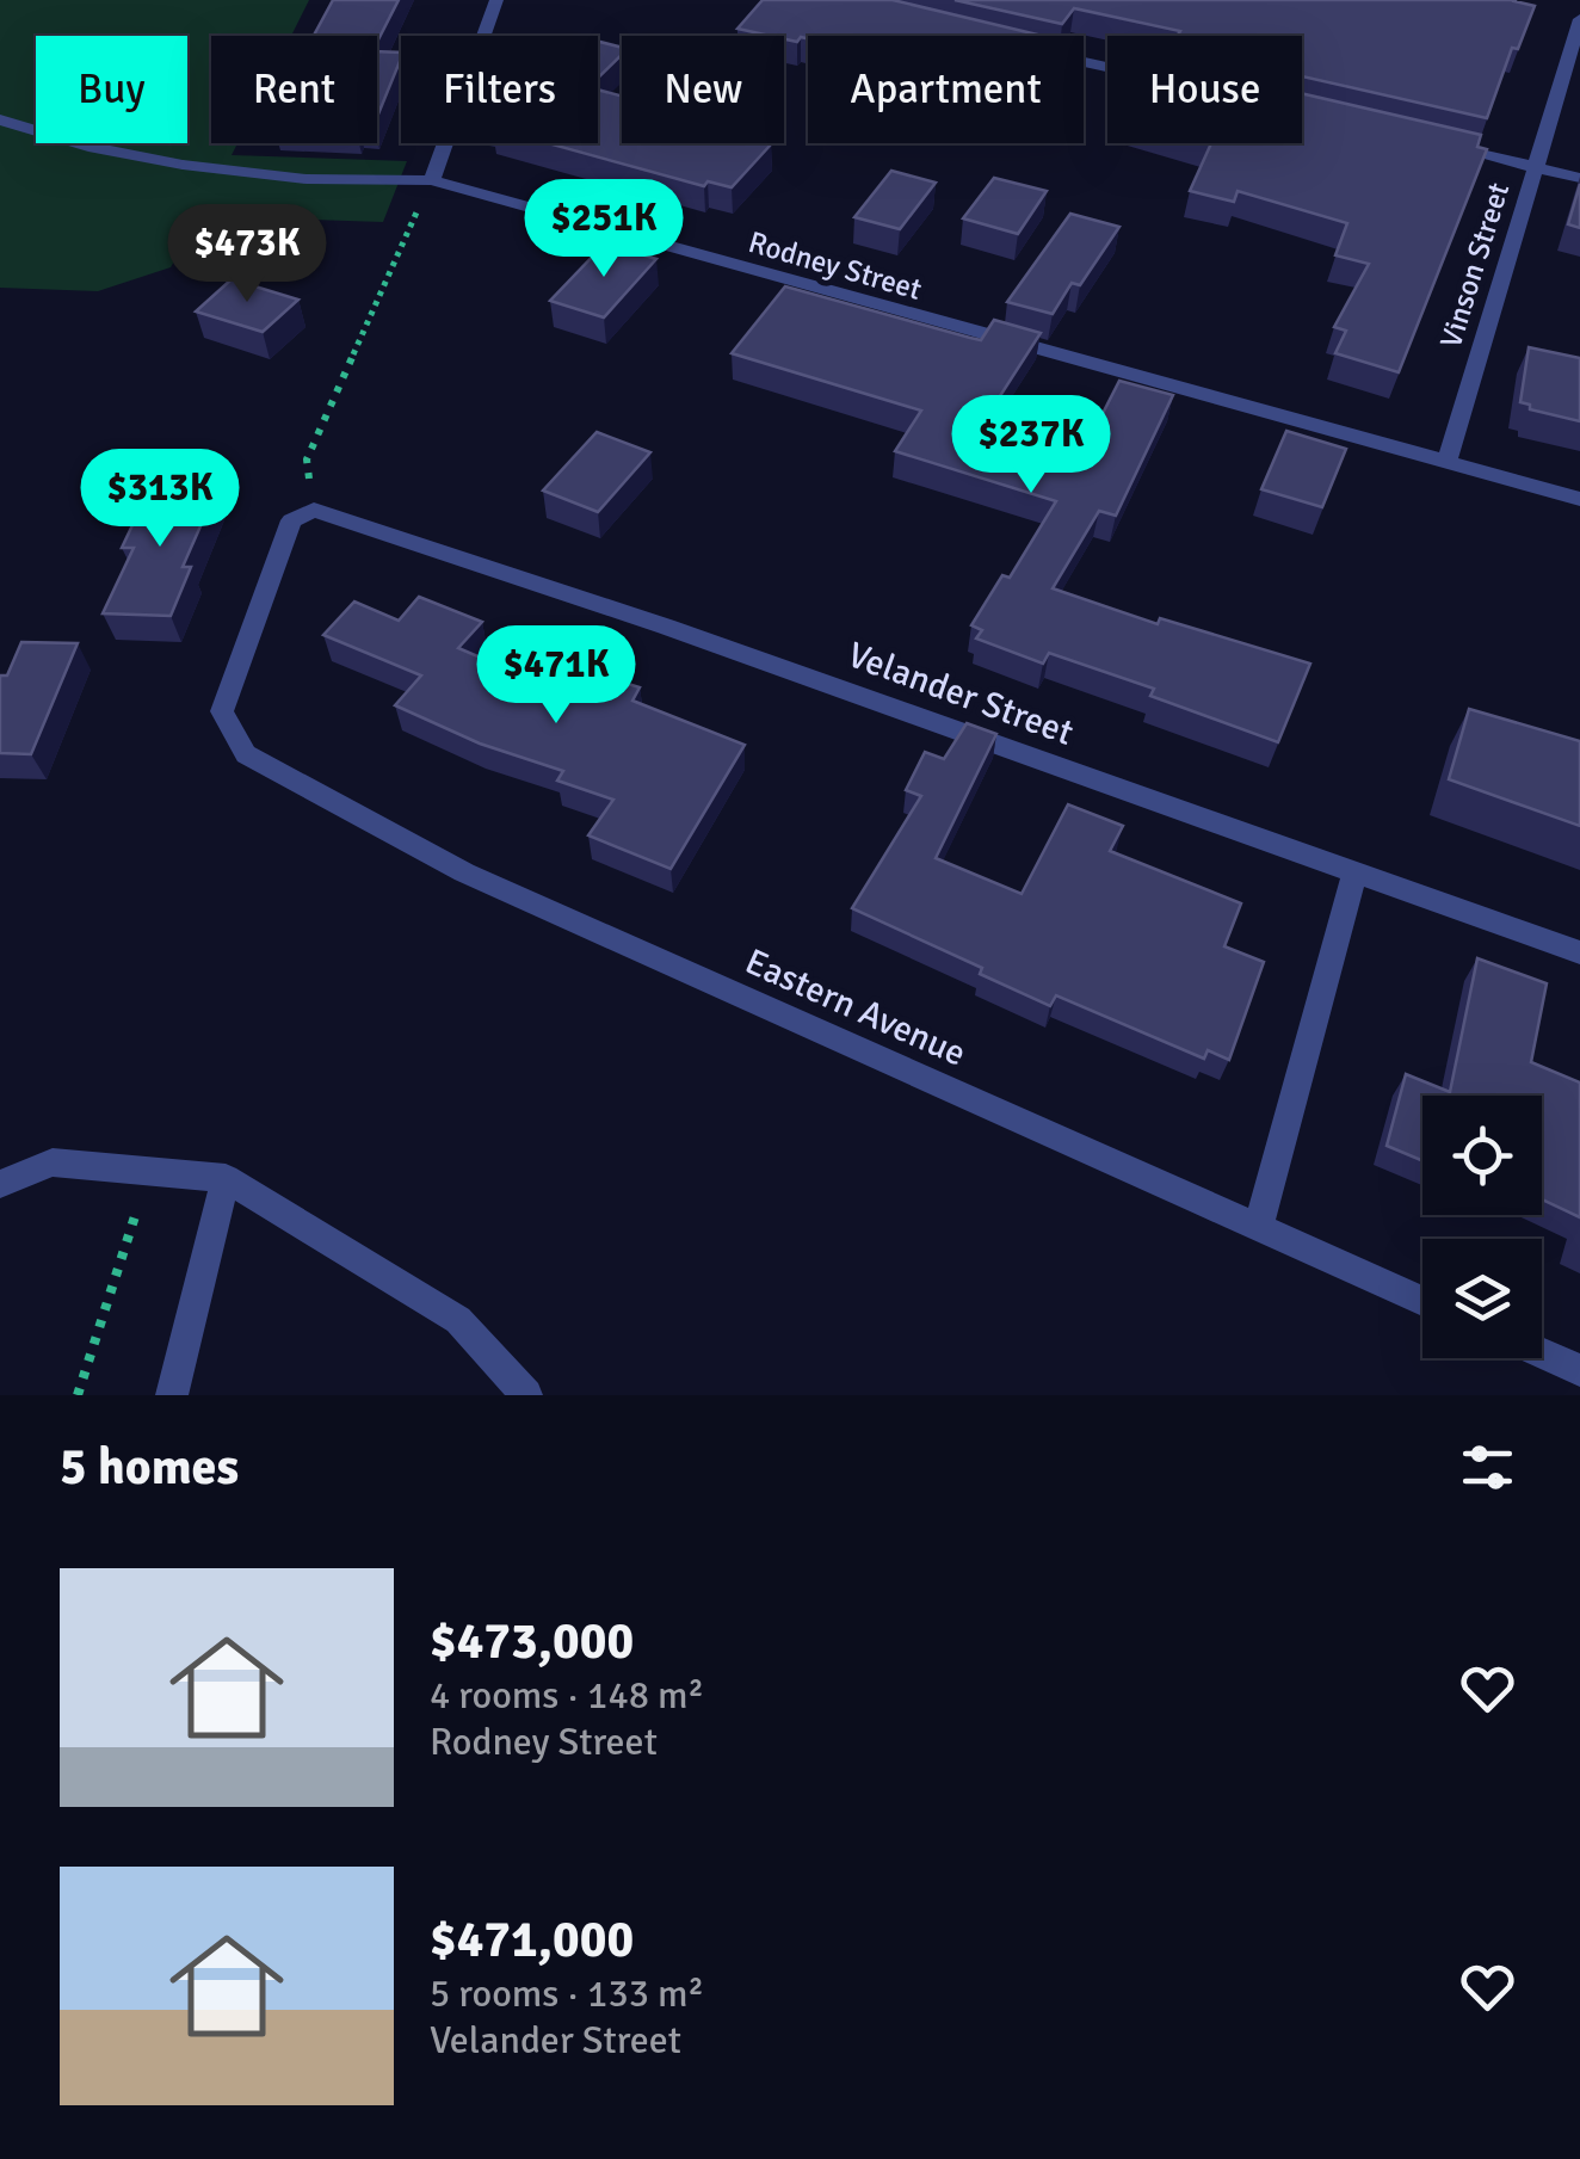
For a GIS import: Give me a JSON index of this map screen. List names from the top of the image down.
{
  "streets": {
    "street": [
      "Rodney Street",
      "Vinson Street",
      "Velander Street",
      "Eastern Avenue"
    ]
  },
  "crossings": [
    ["Rodney Street", "Vinson Street"],
    ["Velander Street", "Eastern Avenue"]
  ],
  "page": {
    "chip": [
      "Buy",
      "Rent",
      "Filters",
      "New",
      "Apartment",
      "House"
    ],
    "price": [
      "$251K",
      "$473K",
      "$237K",
      "$313K",
      "$471K"
    ],
    "heading": "5 homes",
    "list": [
      {
        "name": "$473,000",
        "note": "4 rooms · 148 m² · Rodney Street"
      },
      {
        "name": "$471,000",
        "note": "5 rooms · 133 m² · Velander Street"
      }
    ]
  }
}
